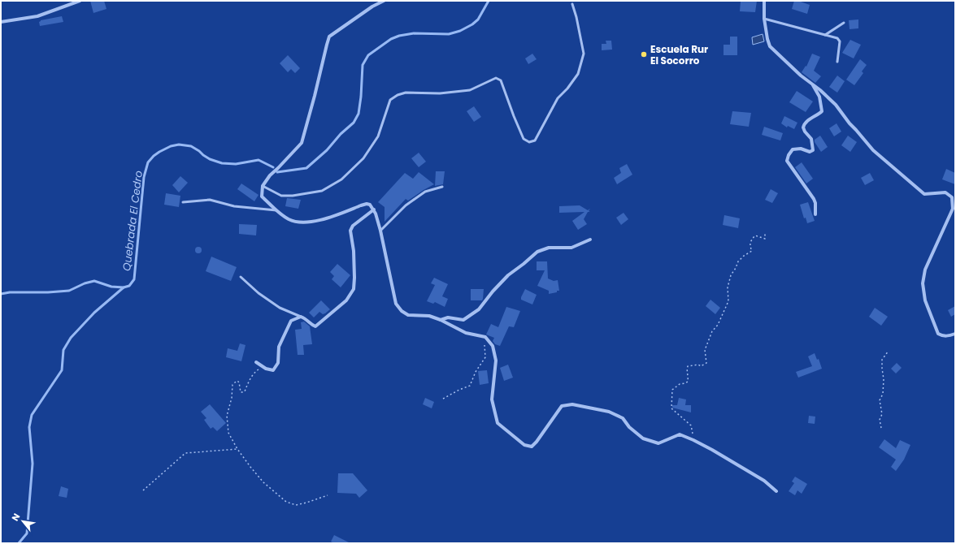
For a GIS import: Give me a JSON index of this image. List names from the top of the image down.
{
  "water": ["Quebrada El Cedro"],
  "places": ["Escuela Rur El Socorro"],
  "north": "top left"
}
